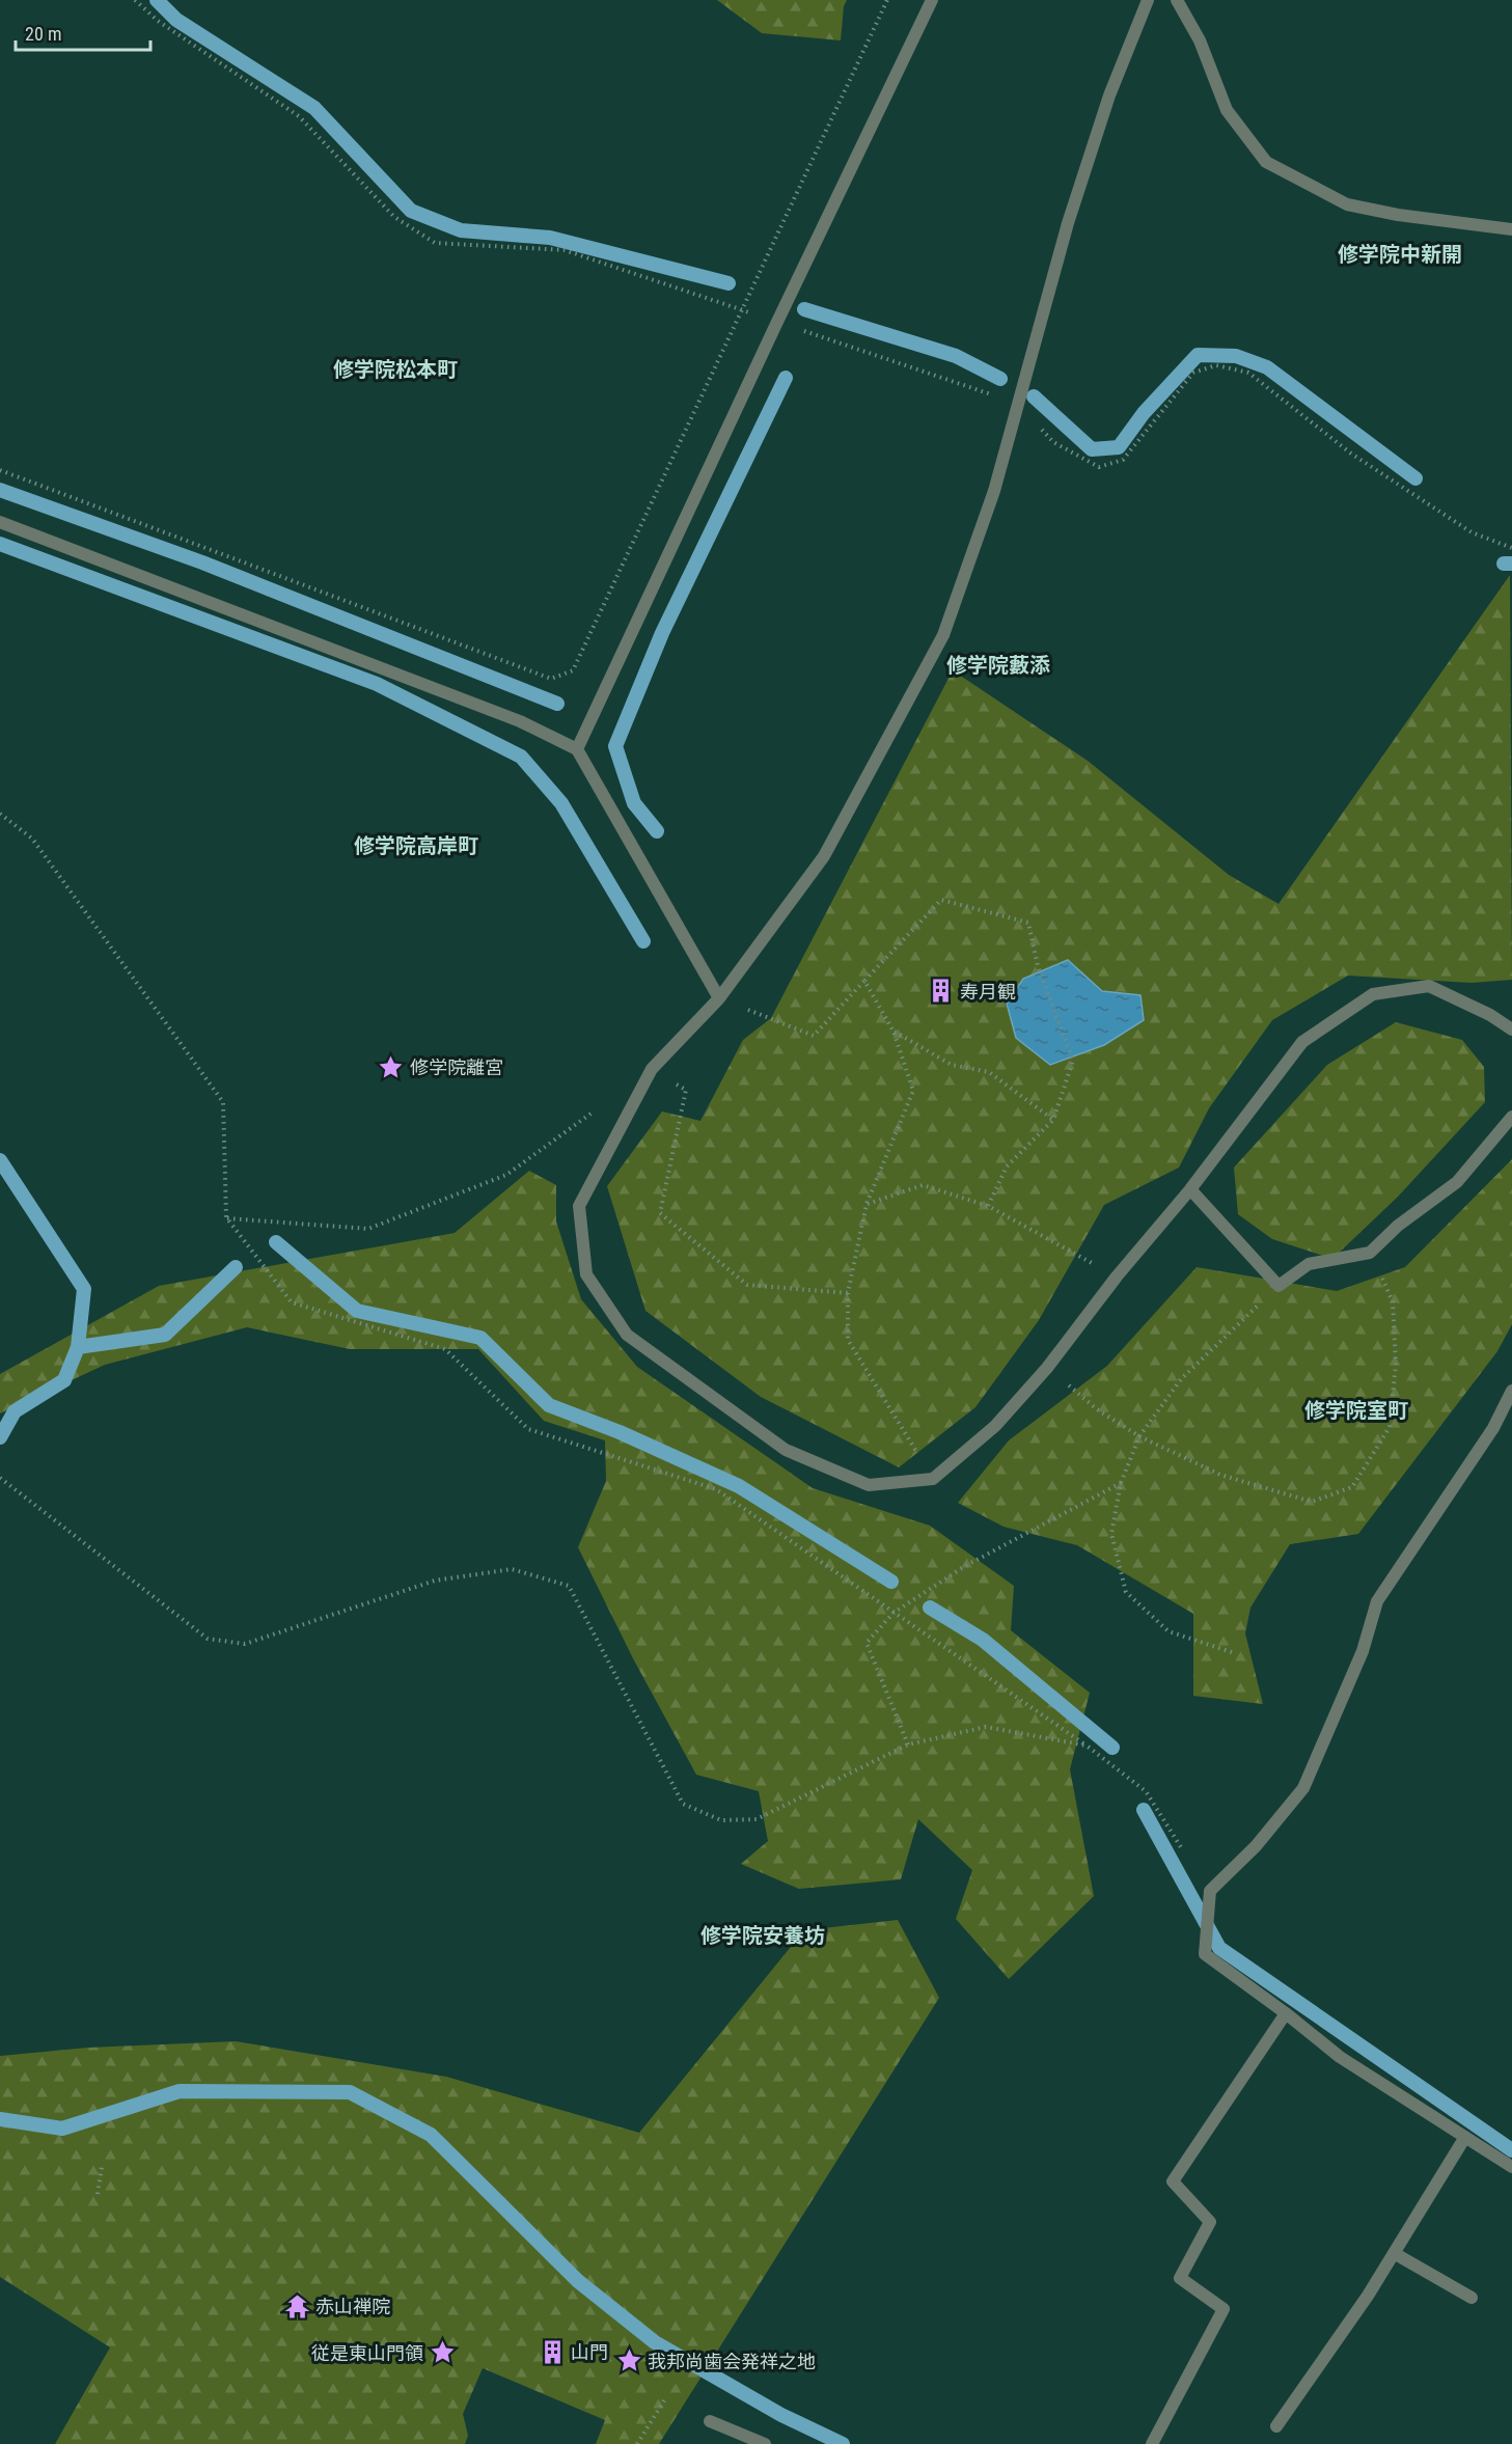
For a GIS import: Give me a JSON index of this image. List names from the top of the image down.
{
  "districts": [
    "修学院中新開",
    "修学院松本町",
    "修学院藪添",
    "修学院高岸町",
    "修学院室町",
    "修学院安養坊"
  ],
  "places": {
    "building": ["寿月観", "山門"],
    "place": ["修学院離宮", "従是東山門領", "我邦尚歯会発祥之地"],
    "temple": ["赤山禅院"]
  },
  "scale_bar": "20 m"
}
